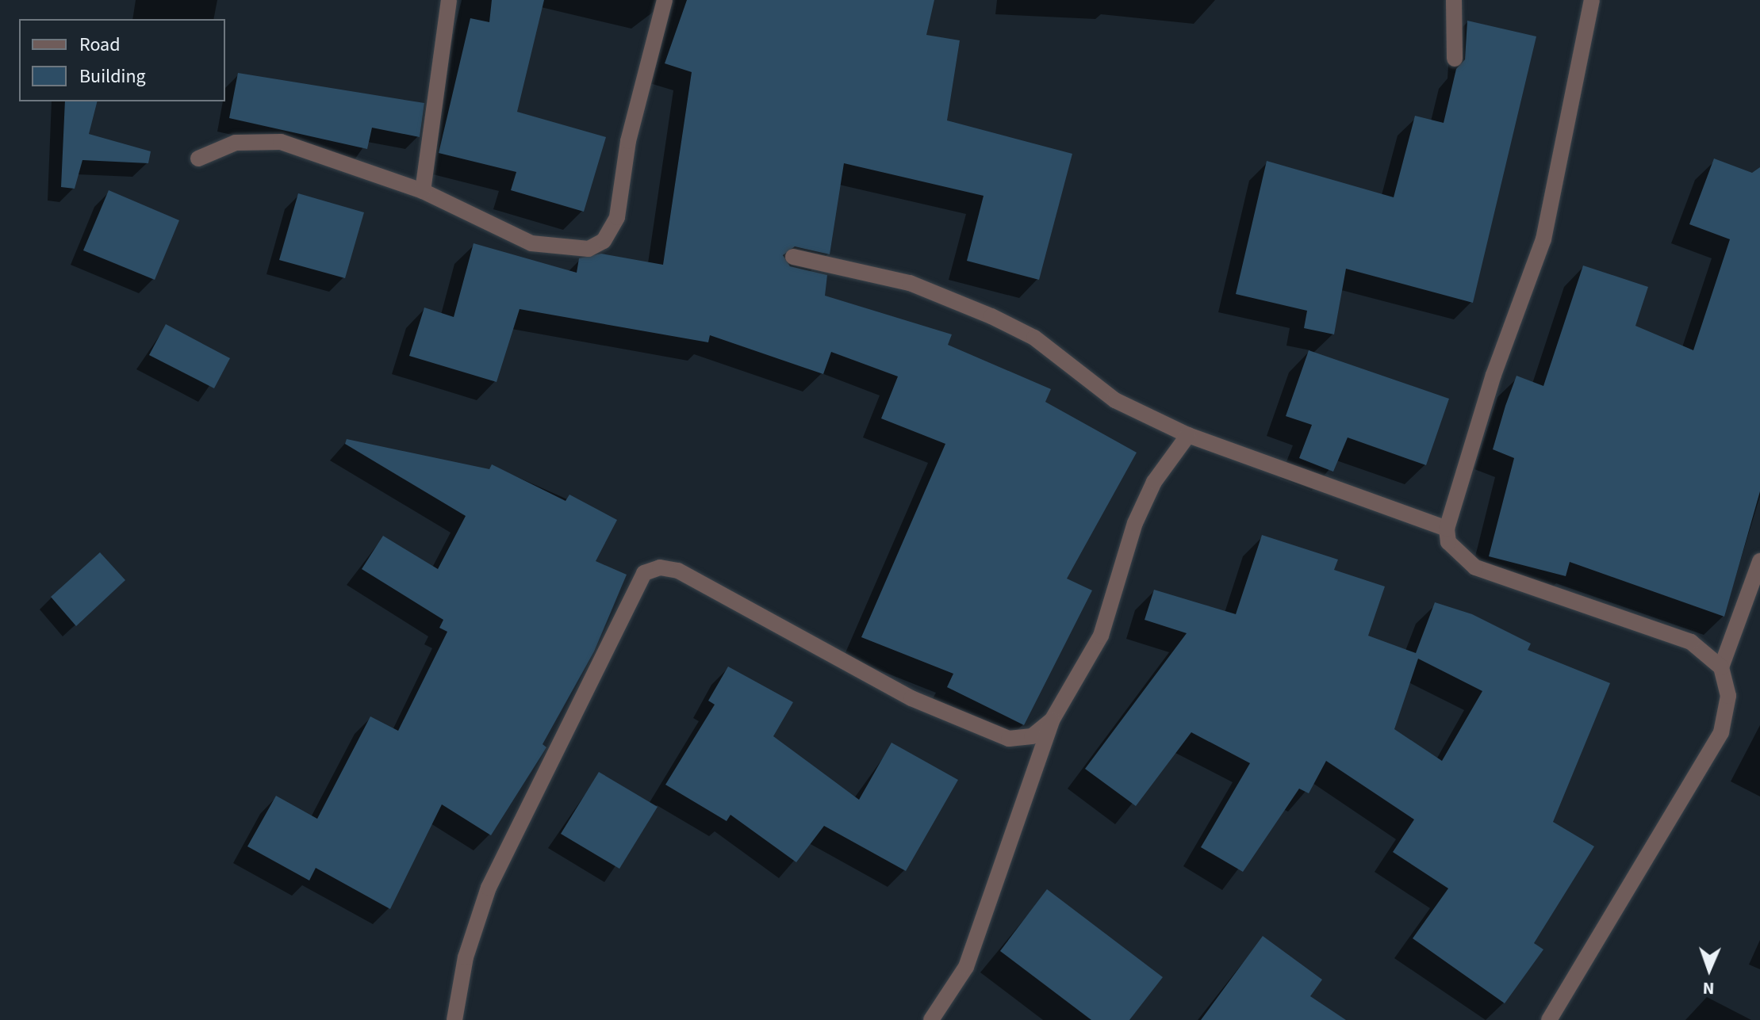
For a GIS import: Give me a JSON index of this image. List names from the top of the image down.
{
  "legend": ["Road", "Building"],
  "north": "bottom"
}
